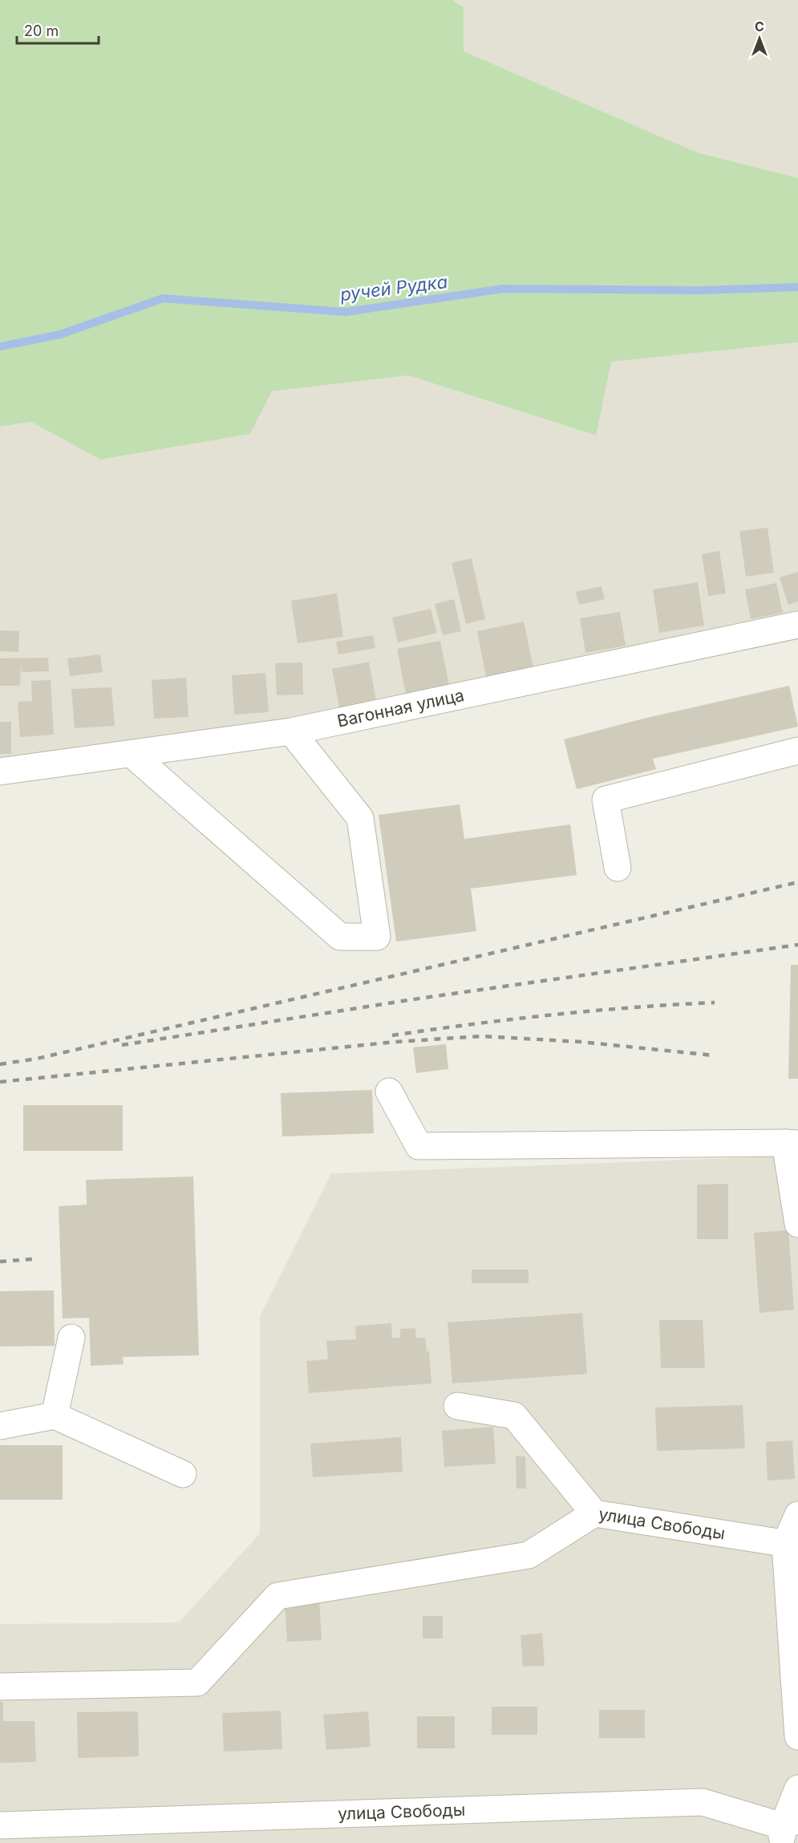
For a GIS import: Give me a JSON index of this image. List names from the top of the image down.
{
  "streets": {
    "street": ["Вагонная улица", "улица Свободы"]
  },
  "water": ["ручей Рудка"],
  "scale_bar": "20 m",
  "north": "top"
}
